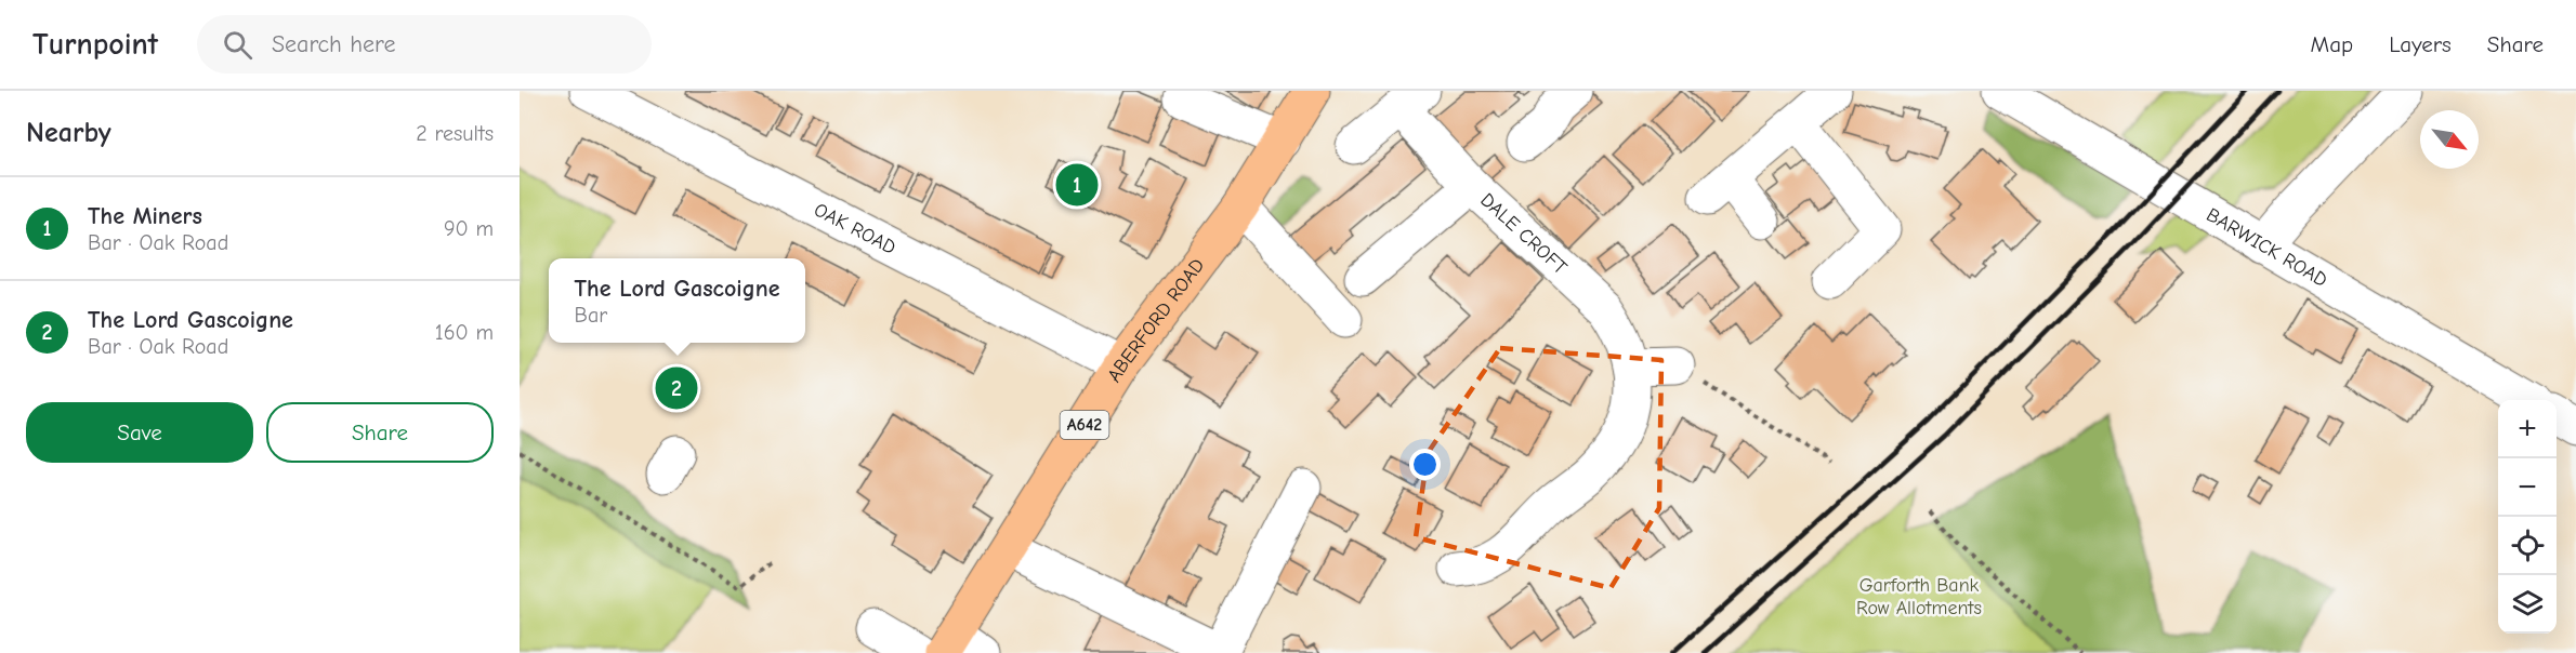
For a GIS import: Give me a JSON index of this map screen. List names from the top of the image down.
{
  "streets": {
    "main road": ["ABERFORD ROAD", "A642"],
    "street": ["OAK ROAD", "DALE CROFT", "BARWICK ROAD"]
  },
  "crossings": [
    ["OAK ROAD", "ABERFORD ROAD"]
  ],
  "parks": ["Garforth Bank Row Allotments"],
  "north": "bottom right",
  "page": {
    "header": "Turnpoint",
    "search": "Search here",
    "nav": ["Map", "Layers", "Share"],
    "heading": ["Nearby", "2 results"],
    "pins": ["1", "2"],
    "list": [
      {
        "mark": "1",
        "name": "The Miners",
        "note": "Bar · Oak Road",
        "value": "90 m"
      },
      {
        "mark": "2",
        "name": "The Lord Gascoigne",
        "note": "Bar · Oak Road",
        "value": "160 m"
      }
    ],
    "popup": ["The Lord Gascoigne", "Bar"],
    "buttons": ["Save", "Share"],
    "map_buttons": ["+", "−"]
  }
}
